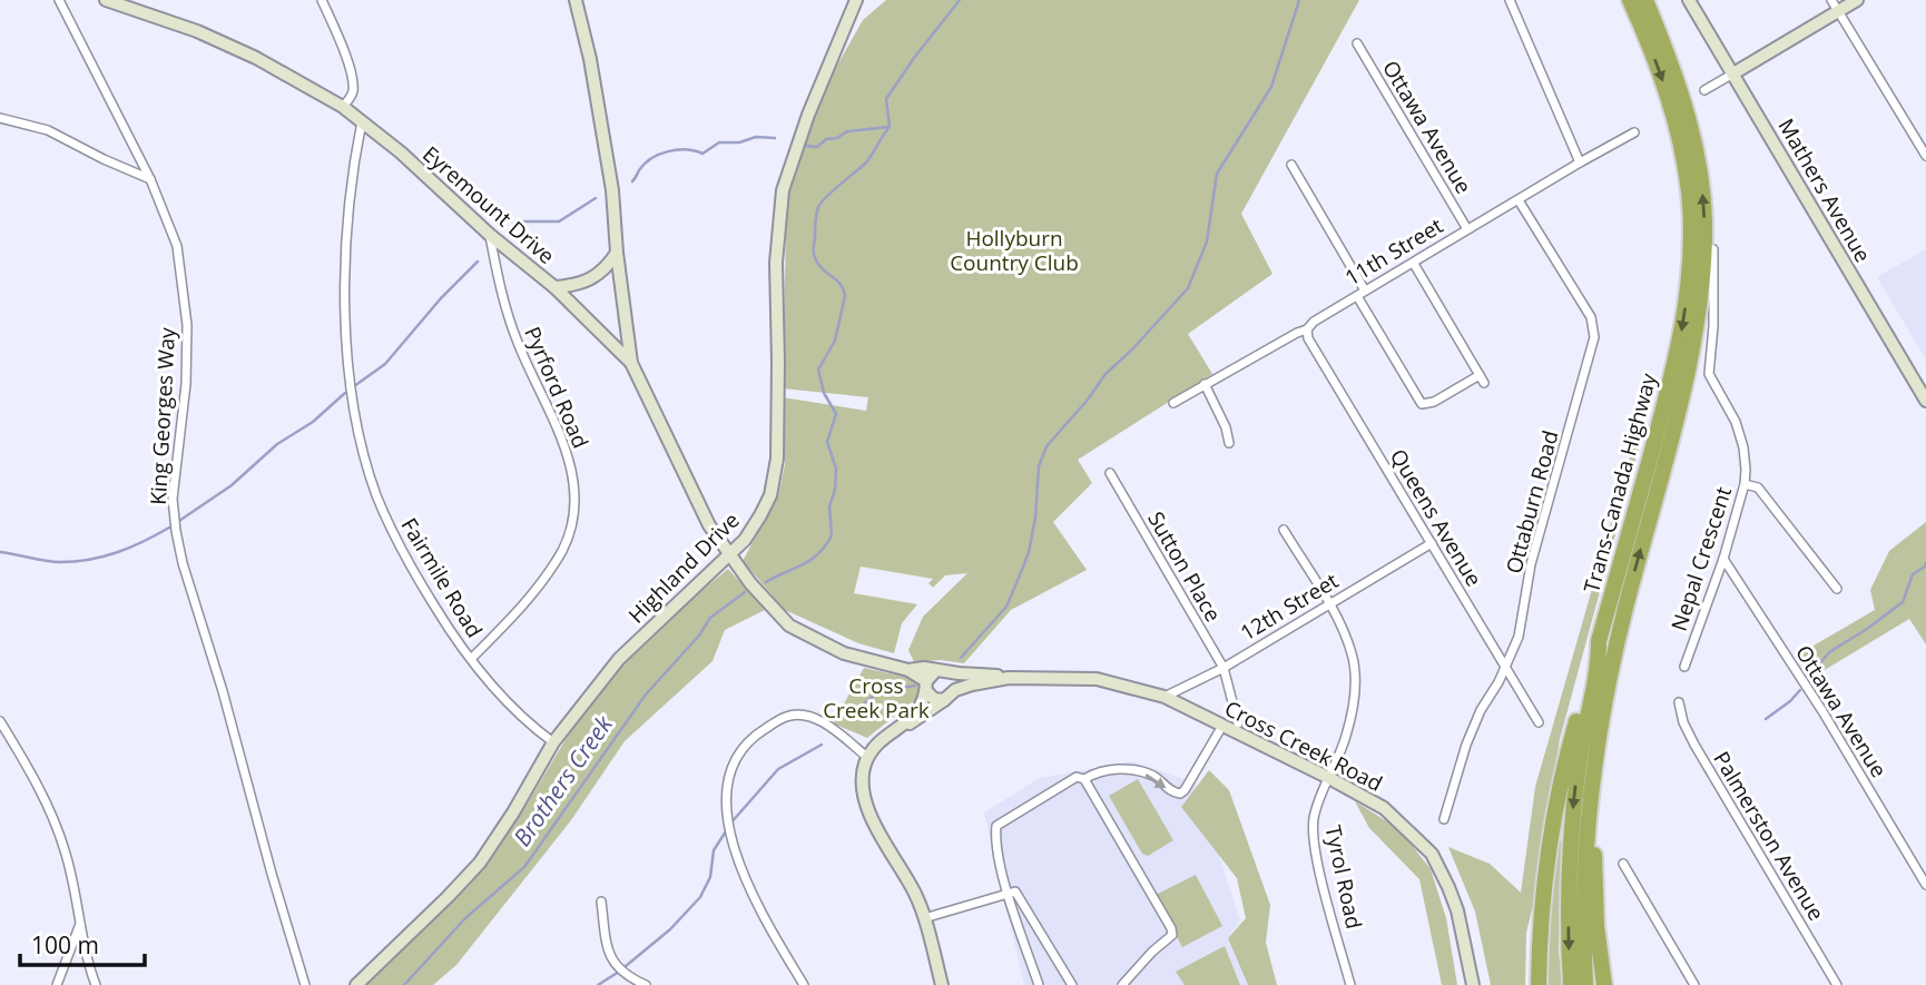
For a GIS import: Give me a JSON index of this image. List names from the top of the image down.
{
  "streets": {
    "highway": ["Trans-Canada Highway"],
    "street": [
      "Ottawa Avenue",
      "Mathers Avenue",
      "Eyremount Drive",
      "11th Street",
      "Pyrford Road",
      "King Georges Way",
      "Ottaburn Road",
      "Queens Avenue",
      "Nepal Crescent",
      "Sutton Place",
      "Highland Drive",
      "Fairmile Road",
      "12th Street",
      "Cross Creek Road",
      "Palmerston Avenue",
      "Tyrol Road"
    ]
  },
  "crossings": [
    ["Ottawa Avenue", "11th Street"],
    ["Ottawa Avenue", "Nepal Crescent"],
    ["Eyremount Drive", "Pyrford Road"],
    ["Eyremount Drive", "Fairmile Road"],
    ["11th Street", "Ottaburn Road"],
    ["11th Street", "Queens Avenue"],
    ["Pyrford Road", "Fairmile Road"],
    ["Ottaburn Road", "Queens Avenue"],
    ["Queens Avenue", "12th Street"],
    ["Sutton Place", "12th Street"],
    ["Highland Drive", "Fairmile Road"],
    ["12th Street", "Cross Creek Road"],
    ["12th Street", "Tyrol Road"],
    ["Cross Creek Road", "Tyrol Road"]
  ],
  "water": ["Brothers Creek"],
  "parks": ["Hollyburn Country Club", "Cross Creek Park"],
  "scale_bar": "100 m"
}
